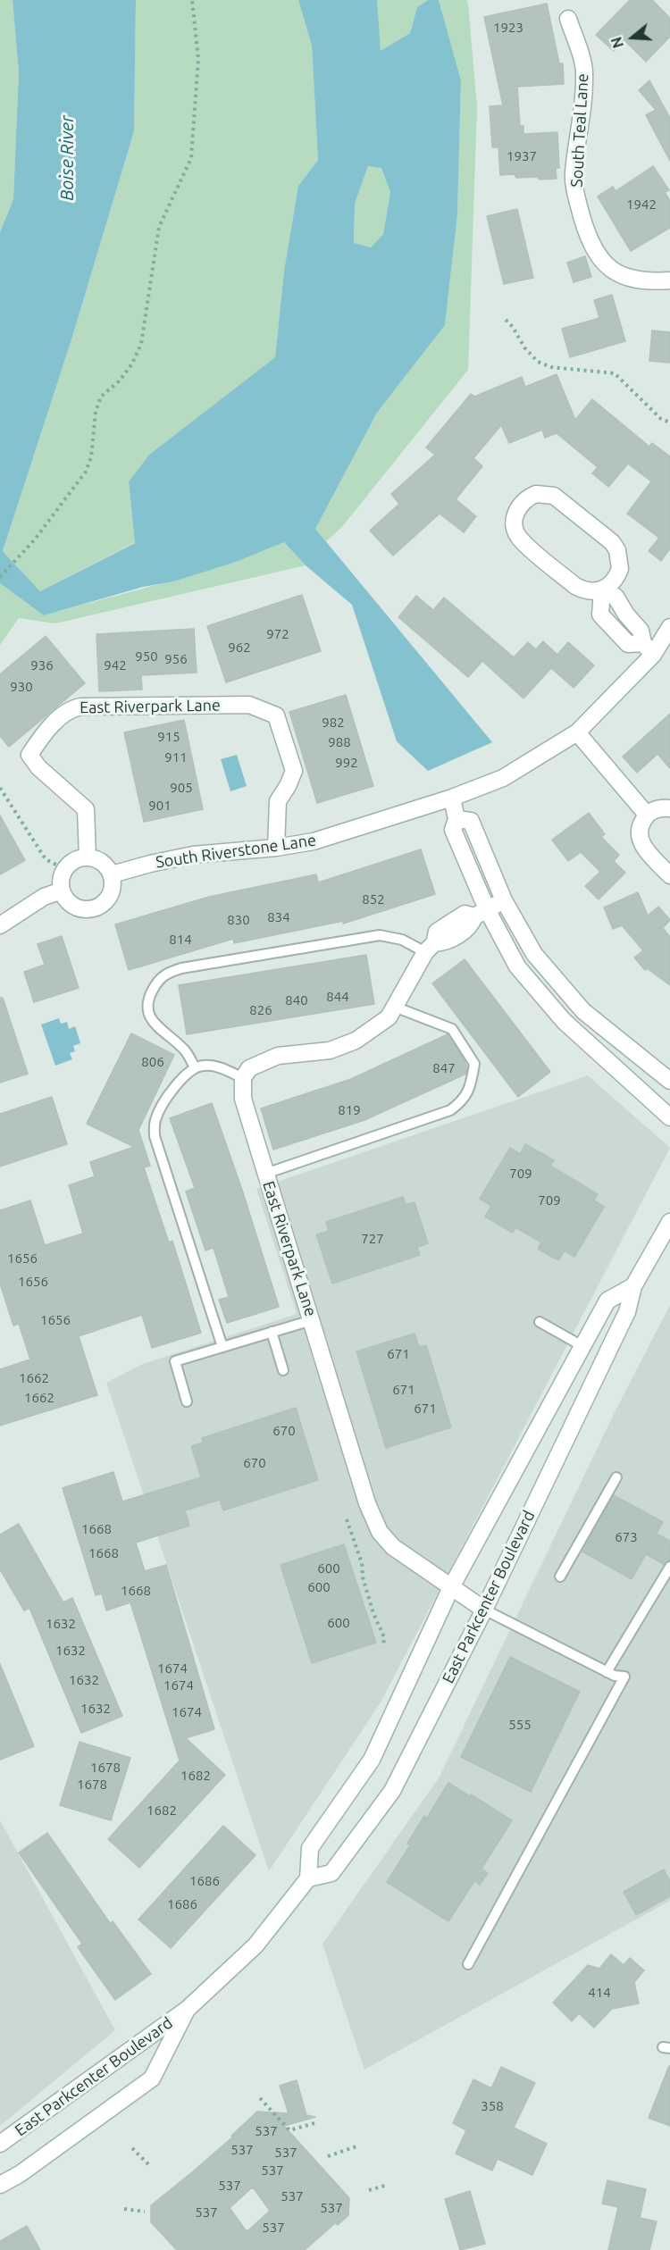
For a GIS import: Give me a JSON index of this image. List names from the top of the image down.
{
  "streets": {
    "street": [
      "South Teal Lane",
      "East Riverpark Lane",
      "South Riverstone Lane",
      "East Parkcenter Boulevard"
    ]
  },
  "crossings": [
    ["East Riverpark Lane", "South Riverstone Lane"],
    ["East Riverpark Lane", "East Parkcenter Boulevard"]
  ],
  "water": ["Boise River"],
  "house_numbers": [
    "1923",
    "1937",
    "1942",
    "972",
    "962",
    "950",
    "956",
    "936",
    "942",
    "930",
    "982",
    "915",
    "988",
    "911",
    "992",
    "905",
    "901",
    "852",
    "834",
    "830",
    "814",
    "844",
    "840",
    "826",
    "806",
    "847",
    "819",
    "709",
    "709",
    "727",
    "1656",
    "1656",
    "1656",
    "671",
    "1662",
    "671",
    "1662",
    "671",
    "670",
    "670",
    "1668",
    "673",
    "1668",
    "600",
    "600",
    "1668",
    "600",
    "1632",
    "1632",
    "1674",
    "1632",
    "1674",
    "1632",
    "1674",
    "555",
    "1678",
    "1682",
    "1678",
    "1682",
    "1686",
    "1686",
    "414",
    "358",
    "537",
    "537",
    "537",
    "537",
    "537",
    "537",
    "537",
    "537",
    "537"
  ],
  "north": "left"
}
